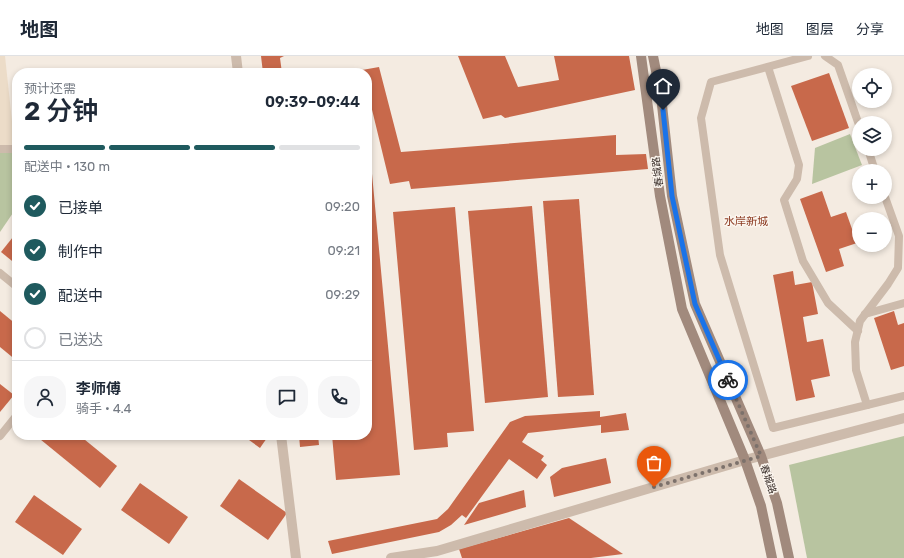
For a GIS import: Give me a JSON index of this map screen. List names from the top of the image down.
{
  "streets": {
    "street": ["春城路"]
  },
  "districts": ["水岸新城"],
  "page": {
    "header": "地图",
    "nav": ["地图", "图层", "分享"],
    "map_buttons": ["+", "−"],
    "heading": ["2 分钟", "预计还需", "09:39–09:44"],
    "panel": ["李师傅", "骑手 · 4.4"],
    "bar": "配送中 · 130 m",
    "list": [
      ["已接单", "09:20"],
      ["制作中", "09:21"],
      ["配送中", "09:29"],
      "已送达"
    ]
  }
}
